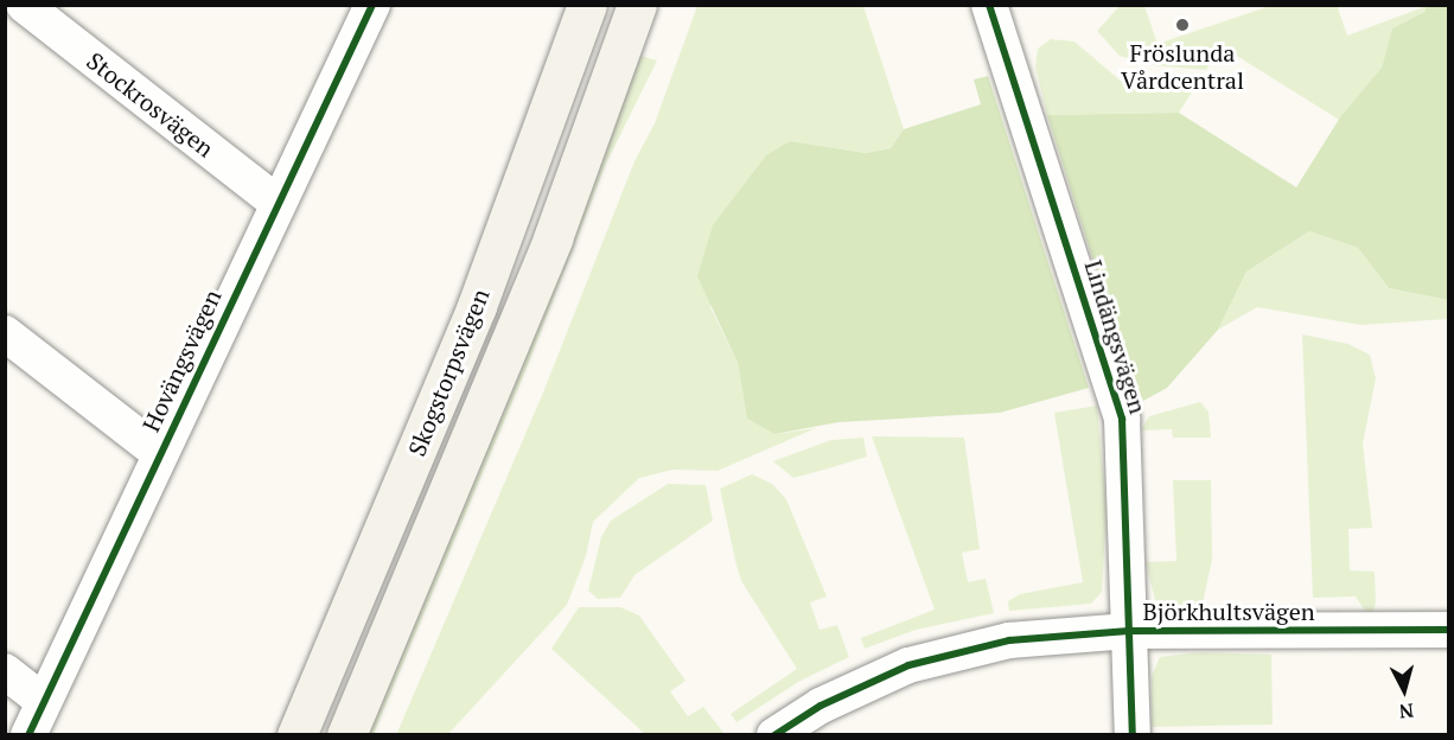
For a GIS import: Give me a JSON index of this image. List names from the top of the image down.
{
  "streets": {
    "main road": ["Skogstorpsvägen"],
    "street": [
      "Stockrosvägen",
      "Lindängsvägen",
      "Hovängsvägen",
      "Björkhultsvägen"
    ]
  },
  "crossings": [
    ["Stockrosvägen", "Hovängsvägen"],
    ["Lindängsvägen", "Björkhultsvägen"]
  ],
  "places": ["Fröslunda Vårdcentral"],
  "north": "bottom"
}
